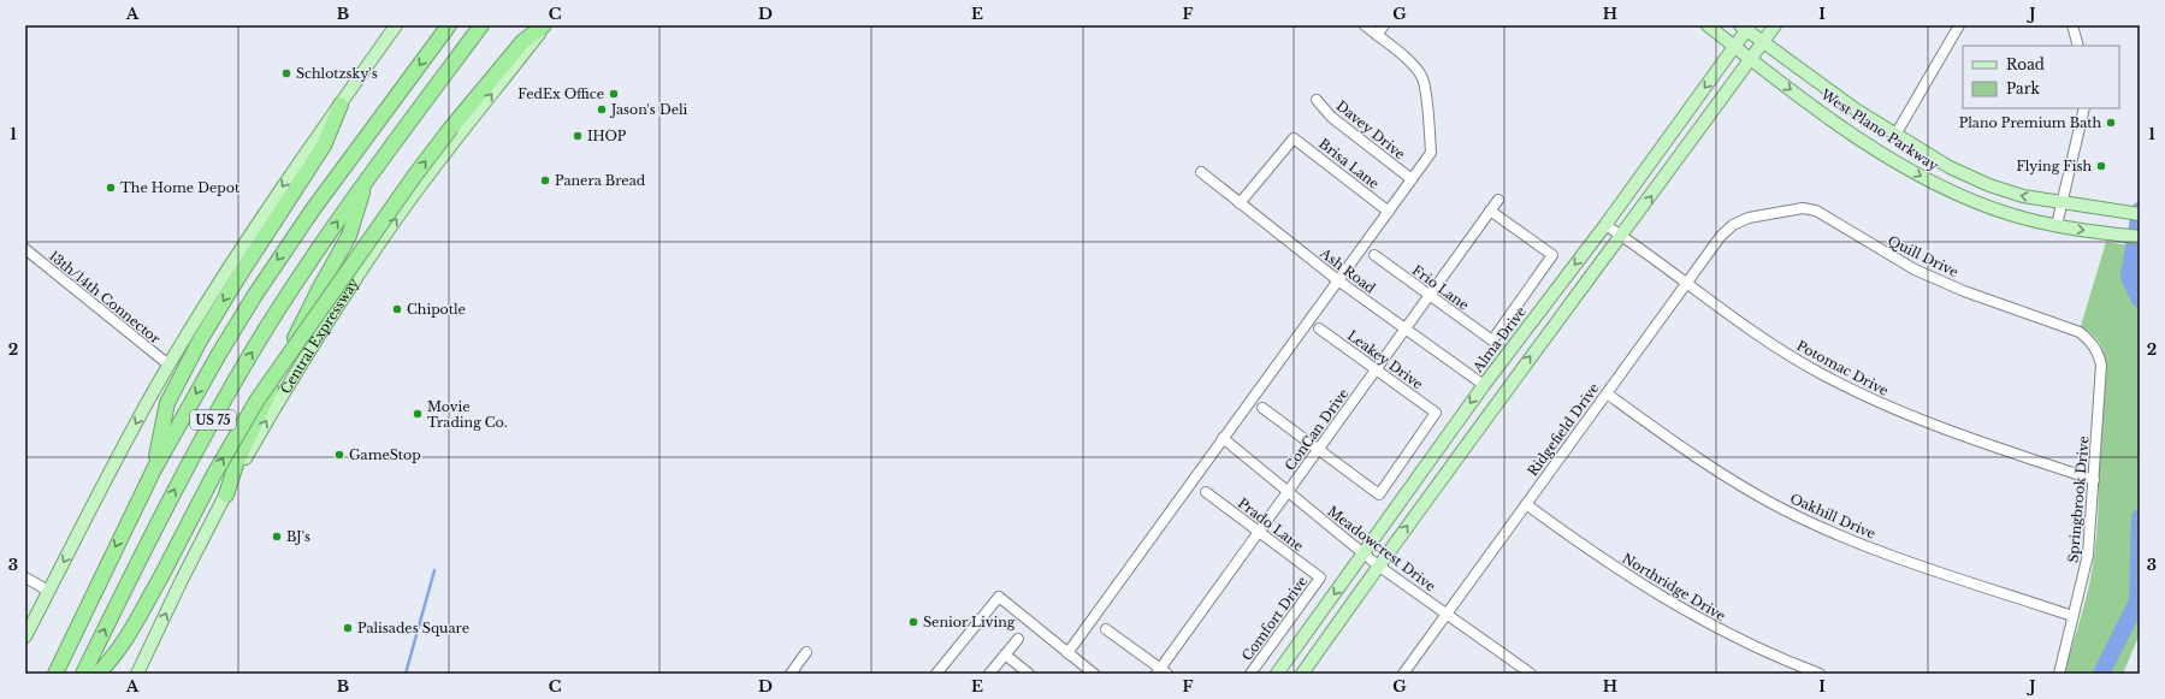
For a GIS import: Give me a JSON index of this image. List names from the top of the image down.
{
  "streets": {
    "highway": ["US 75"],
    "main road": ["West Plano Parkway", "Central Expressway", "Alma Drive"],
    "street": [
      "Davey Drive",
      "Brisa Lane",
      "Quill Drive",
      "Ash Road",
      "Frio Lane",
      "13th/14th Connector",
      "Leakey Drive",
      "Potomac Drive",
      "ConCan Drive",
      "Ridgefield Drive",
      "Springbrook Drive",
      "Oakhill Drive",
      "Prado Lane",
      "Meadowcrest Drive",
      "Northridge Drive",
      "Comfort Drive"
    ]
  },
  "crossings": [
    ["West Plano Parkway", "Alma Drive"],
    ["Brisa Lane", "Ash Road"],
    ["Quill Drive", "Ridgefield Drive"],
    ["Quill Drive", "Springbrook Drive"],
    ["Ash Road", "Alma Drive"],
    ["Ash Road", "ConCan Drive"],
    ["Frio Lane", "ConCan Drive"],
    ["Alma Drive", "Potomac Drive"],
    ["Alma Drive", "Meadowcrest Drive"],
    ["Leakey Drive", "ConCan Drive"],
    ["Potomac Drive", "Ridgefield Drive"],
    ["Potomac Drive", "Springbrook Drive"],
    ["ConCan Drive", "Prado Lane"],
    ["ConCan Drive", "Meadowcrest Drive"],
    ["Ridgefield Drive", "Oakhill Drive"],
    ["Ridgefield Drive", "Meadowcrest Drive"],
    ["Ridgefield Drive", "Northridge Drive"],
    ["Springbrook Drive", "Oakhill Drive"],
    ["Prado Lane", "Comfort Drive"]
  ],
  "one_way": ["Central Expressway"],
  "places": [
    "Schlotzsky's",
    "FedEx Office",
    "Jason's Deli",
    "Plano Premium Bath",
    "IHOP",
    "Flying Fish",
    "Panera Bread",
    "The Home Depot",
    "Chipotle",
    "Movie Trading Co.",
    "GameStop",
    "BJ's",
    "Senior Living",
    "Palisades Square"
  ],
  "legend": ["Road", "Park"],
  "grid": {
    "columns": [
      "A",
      "B",
      "C",
      "D",
      "E",
      "F",
      "G",
      "H",
      "I",
      "J"
    ],
    "rows": ["1", "2", "3"]
  }
}
